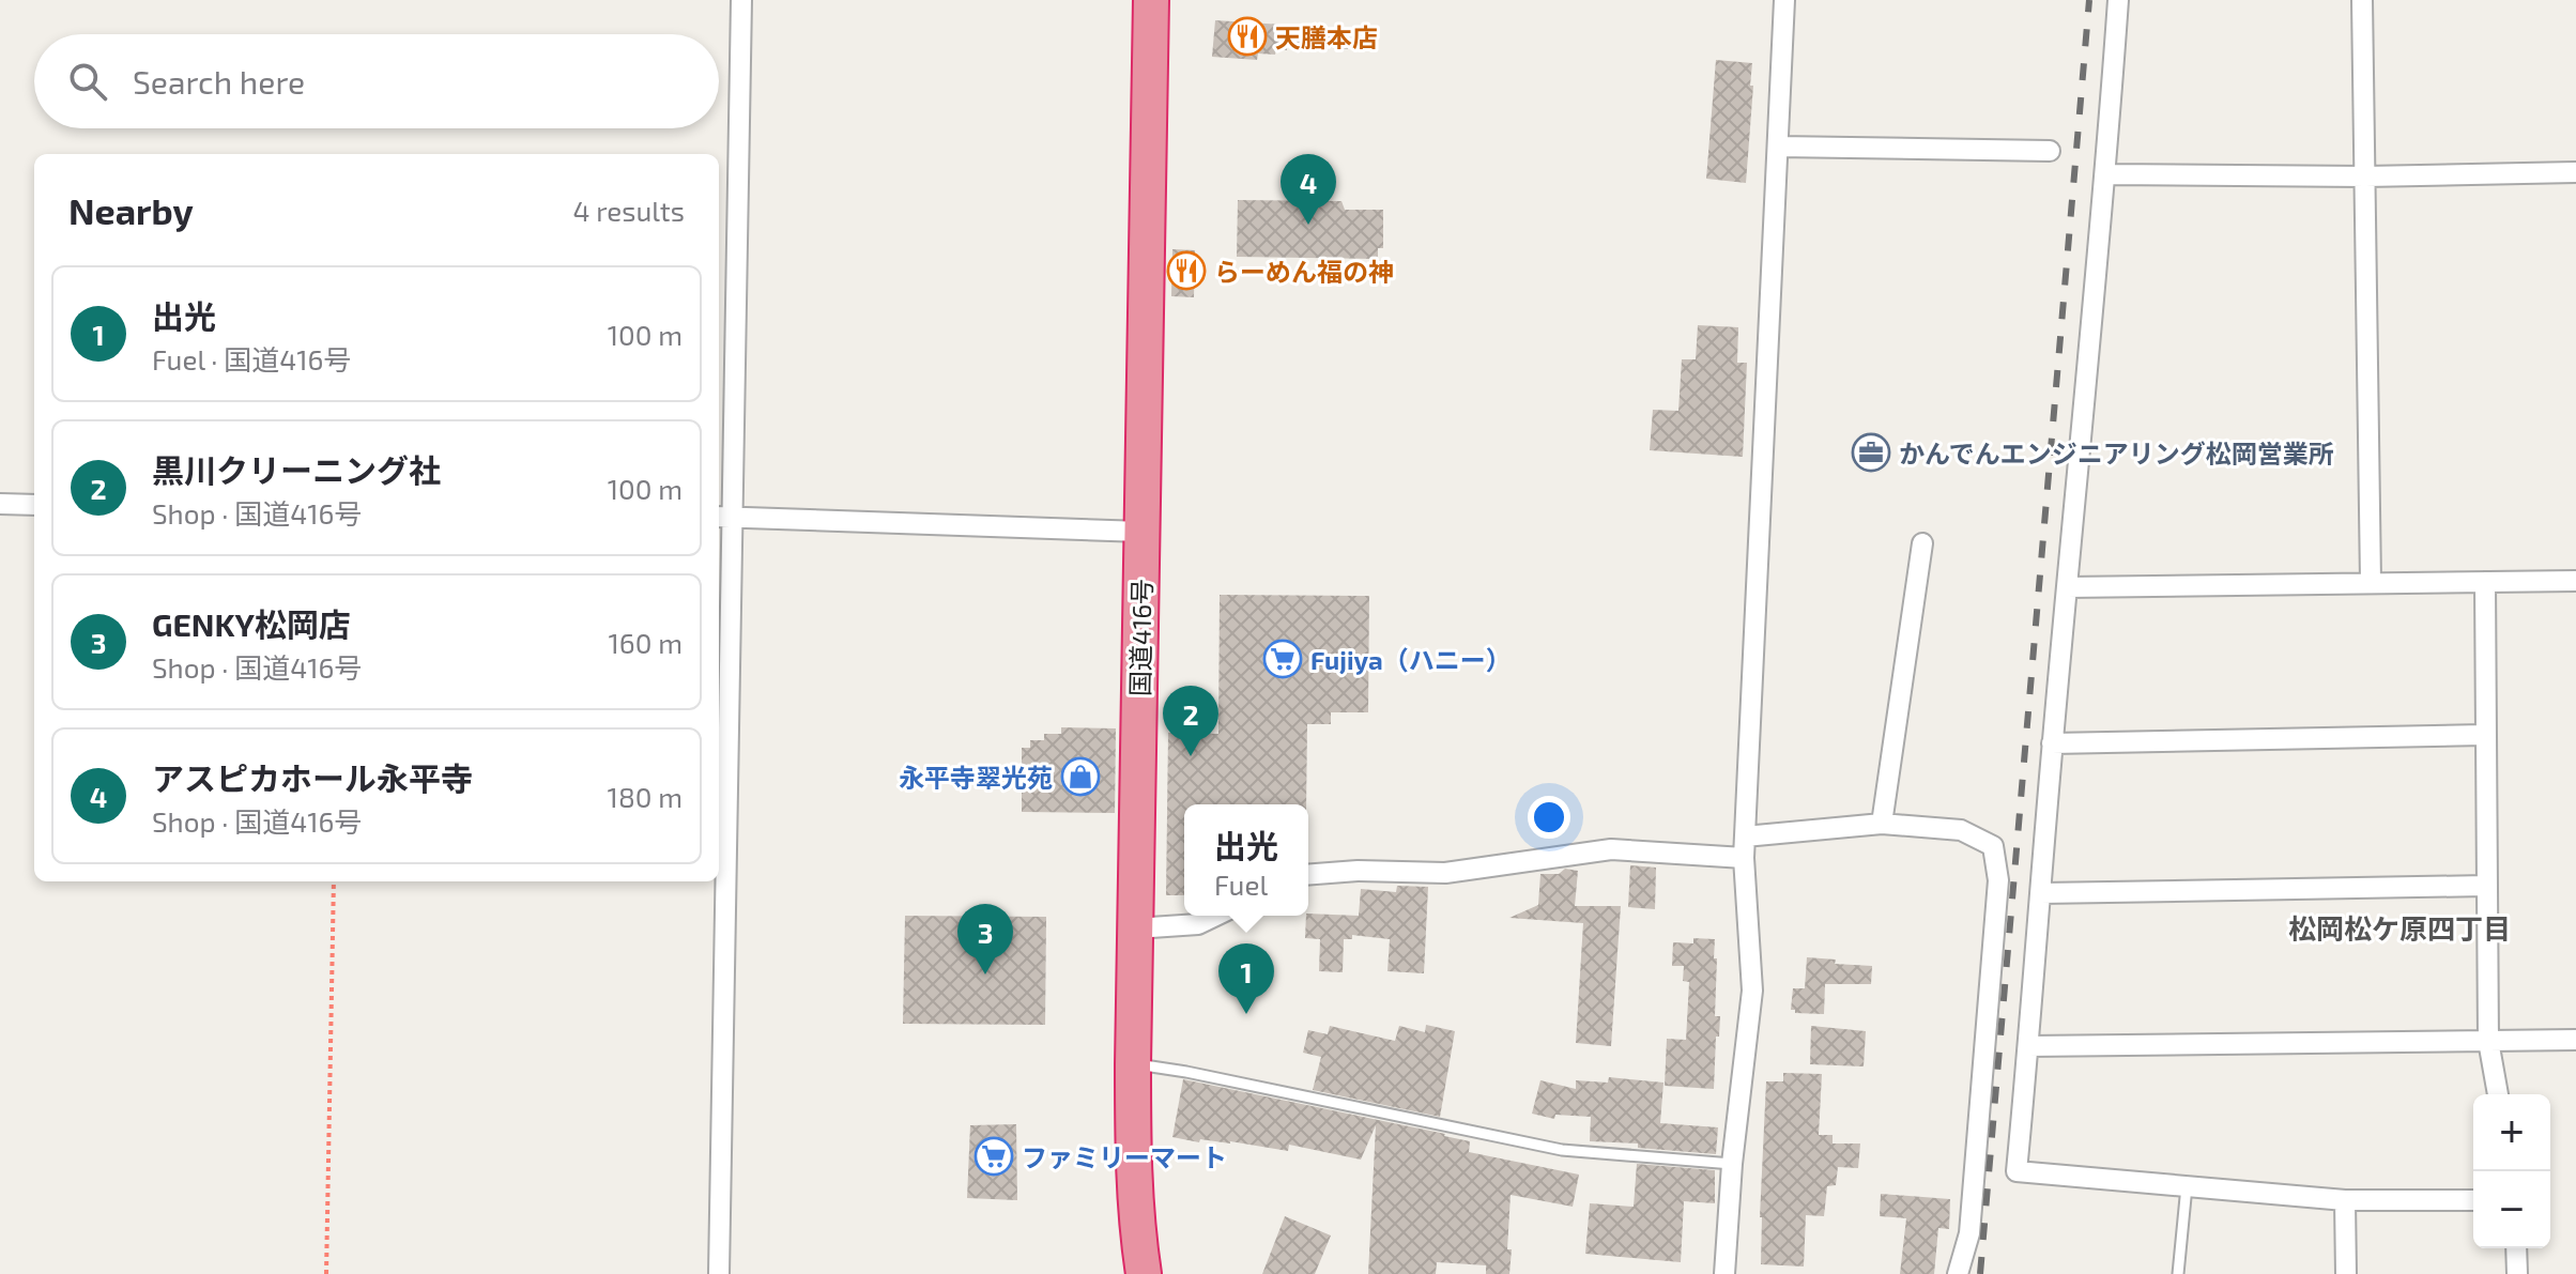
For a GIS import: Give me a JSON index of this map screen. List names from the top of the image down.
{
  "streets": {
    "highway": ["国道416号"]
  },
  "districts": ["松岡松ケ原四丁目"],
  "places": {
    "restaurant": ["天膳本店", "らーめん福の神"],
    "office": ["かんでんエンジニアリング松岡営業所"],
    "supermarket": ["Fujiya（ハニー）", "ファミリーマート"],
    "shop": ["永平寺翠光苑"]
  },
  "page": {
    "search": "Search here",
    "pins": [
      "4",
      "2",
      "3",
      "1"
    ],
    "heading": ["Nearby", "4 results"],
    "list": [
      {
        "mark": "1",
        "name": "出光",
        "note": "Fuel · 国道416号",
        "value": "100 m"
      },
      {
        "mark": "2",
        "name": "黒川クリーニング社",
        "note": "Shop · 国道416号",
        "value": "100 m"
      },
      {
        "mark": "3",
        "name": "GENKY松岡店",
        "note": "Shop · 国道416号",
        "value": "160 m"
      },
      {
        "mark": "4",
        "name": "アスピカホール永平寺",
        "note": "Shop · 国道416号",
        "value": "180 m"
      }
    ],
    "popup": ["出光", "Fuel"],
    "map_buttons": ["+", "−"]
  }
}
